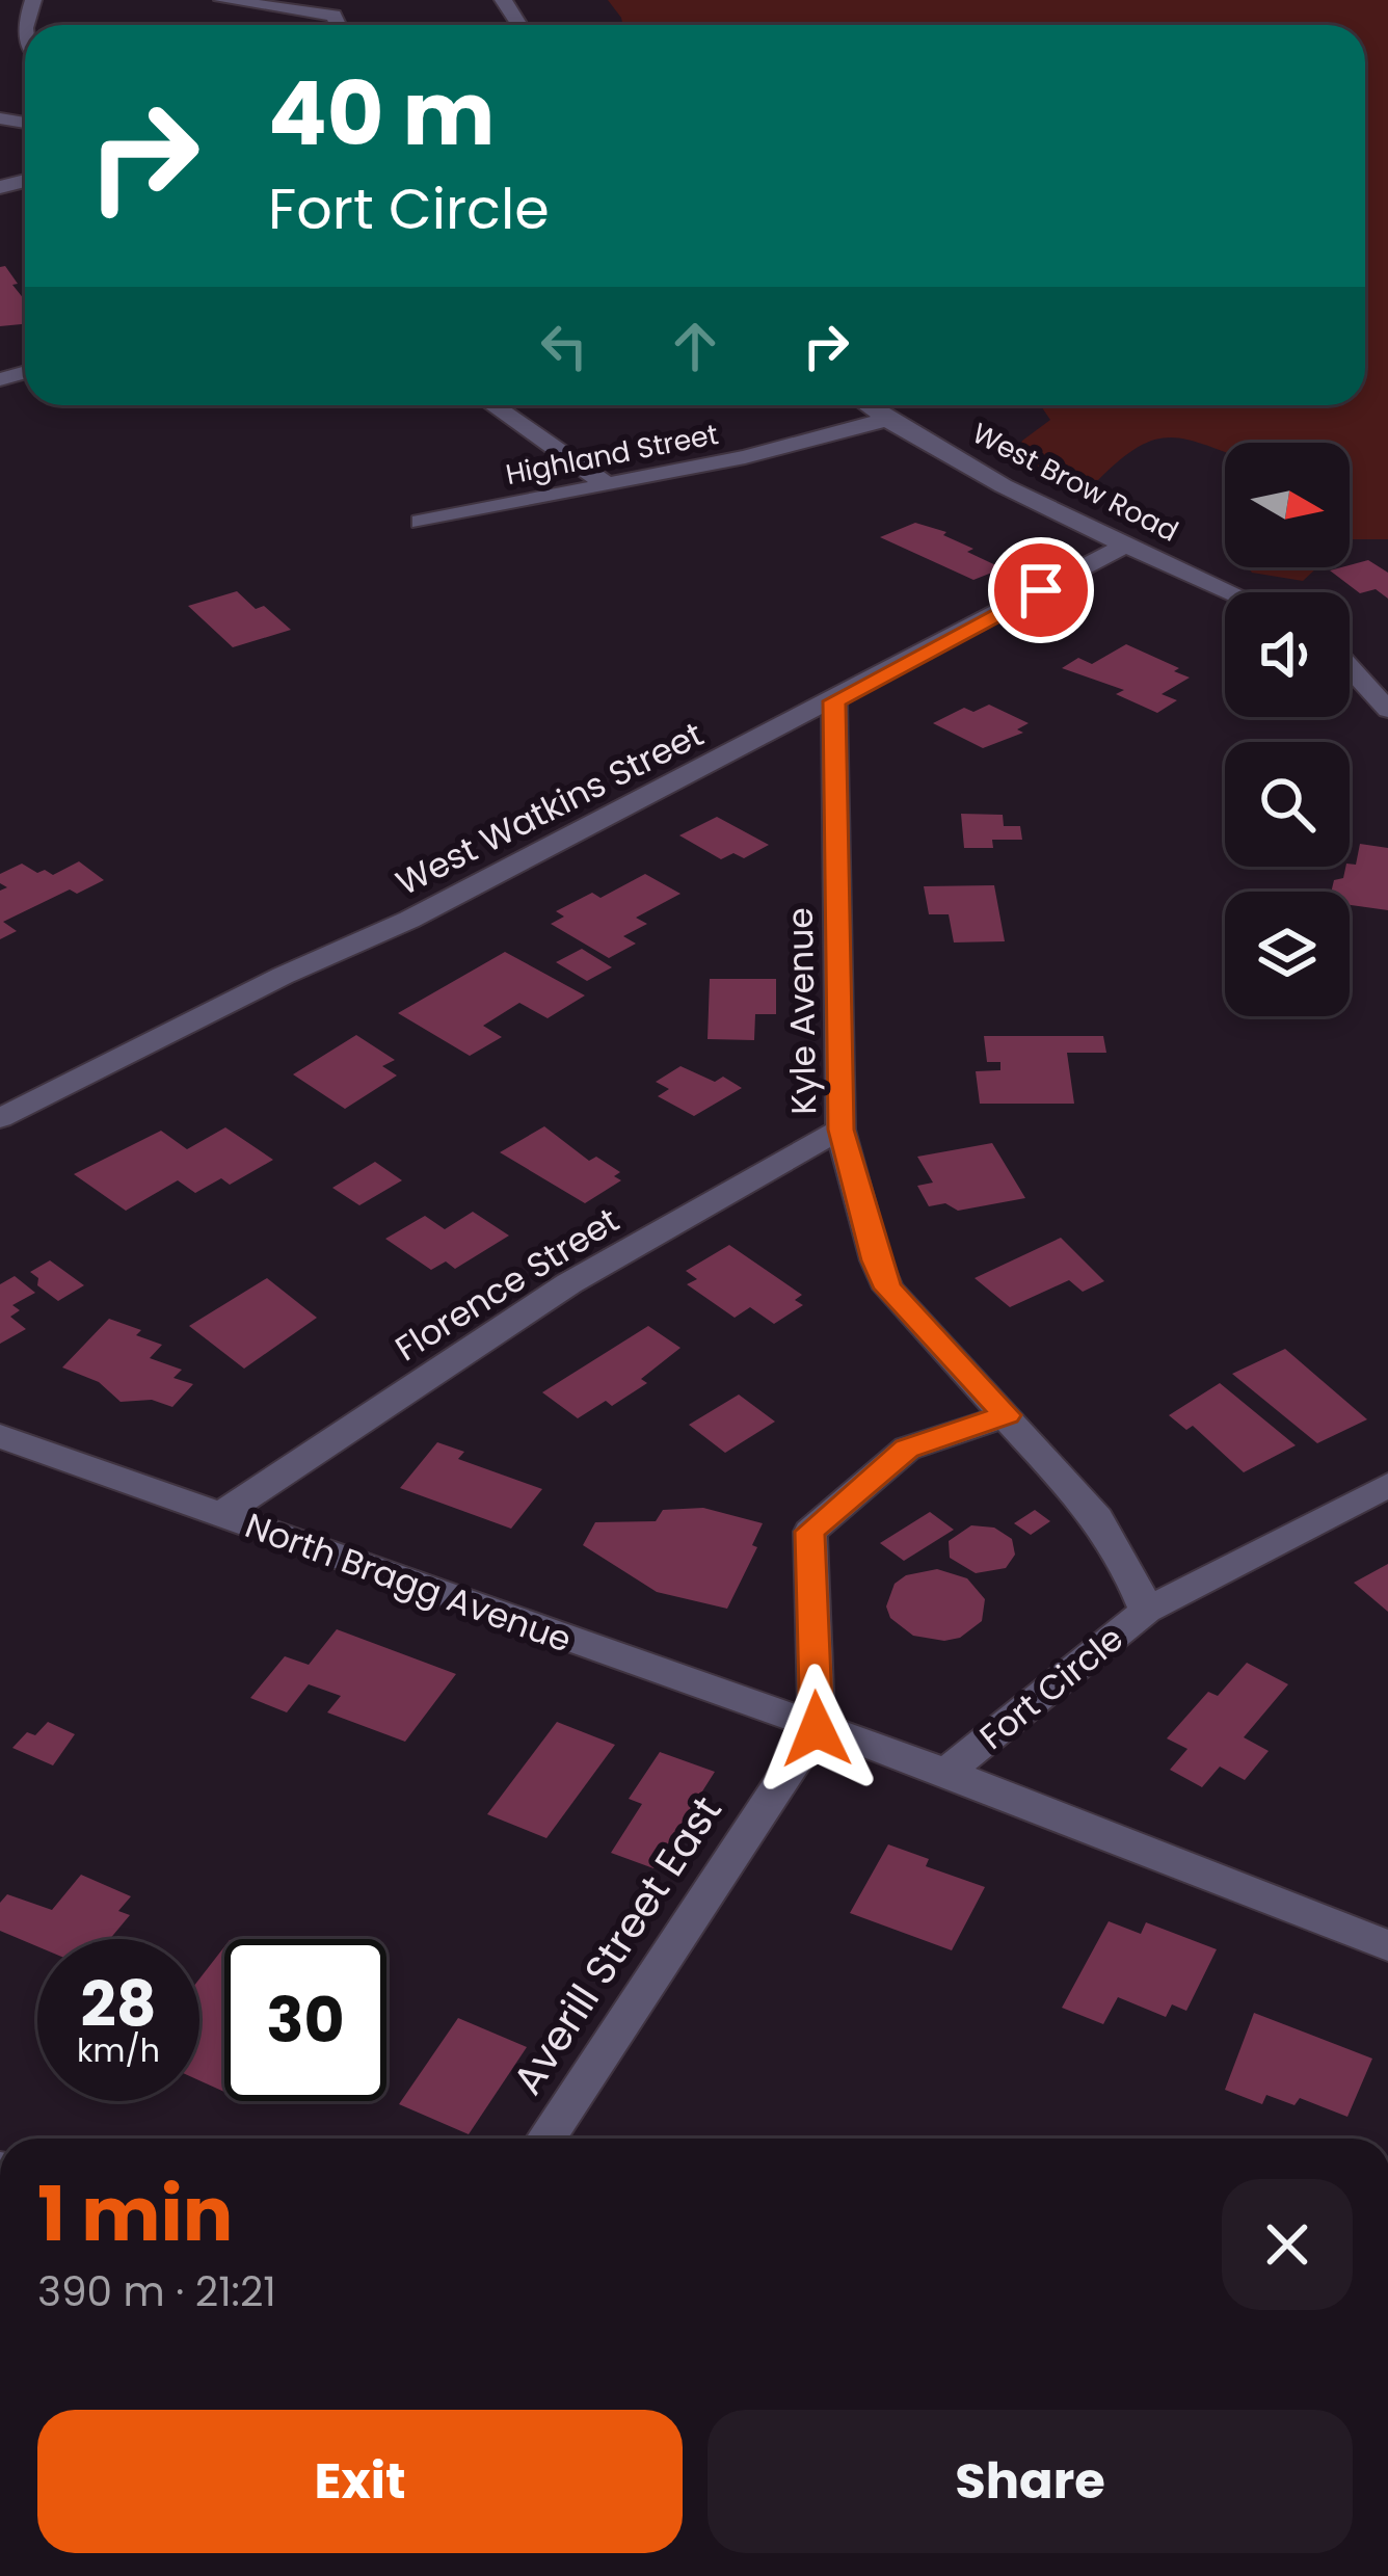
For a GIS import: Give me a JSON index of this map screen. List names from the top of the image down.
{
  "streets": {
    "street": [
      "Highland Street",
      "West Brow Road",
      "West Watkins Street",
      "Kyle Avenue",
      "Florence Street",
      "North Bragg Avenue",
      "Fort Circle",
      "Averill Street East"
    ]
  },
  "crossings": [
    ["Highland Street", "West Brow Road"],
    ["West Brow Road", "West Watkins Street"],
    ["West Watkins Street", "Kyle Avenue"],
    ["Kyle Avenue", "Florence Street"],
    ["Kyle Avenue", "North Bragg Avenue"],
    ["Kyle Avenue", "Fort Circle"],
    ["Kyle Avenue", "Averill Street East"],
    ["Florence Street", "North Bragg Avenue"],
    ["North Bragg Avenue", "Fort Circle"],
    ["North Bragg Avenue", "Averill Street East"],
    ["Fort Circle", "Averill Street East"]
  ],
  "north": "right",
  "page": {
    "turn": ["40 m", "Fort Circle"],
    "speed": "28 km/h",
    "limit": "30",
    "heading": ["1 min", "390 m · 21:21"],
    "buttons": ["Exit", "Share"]
  }
}
